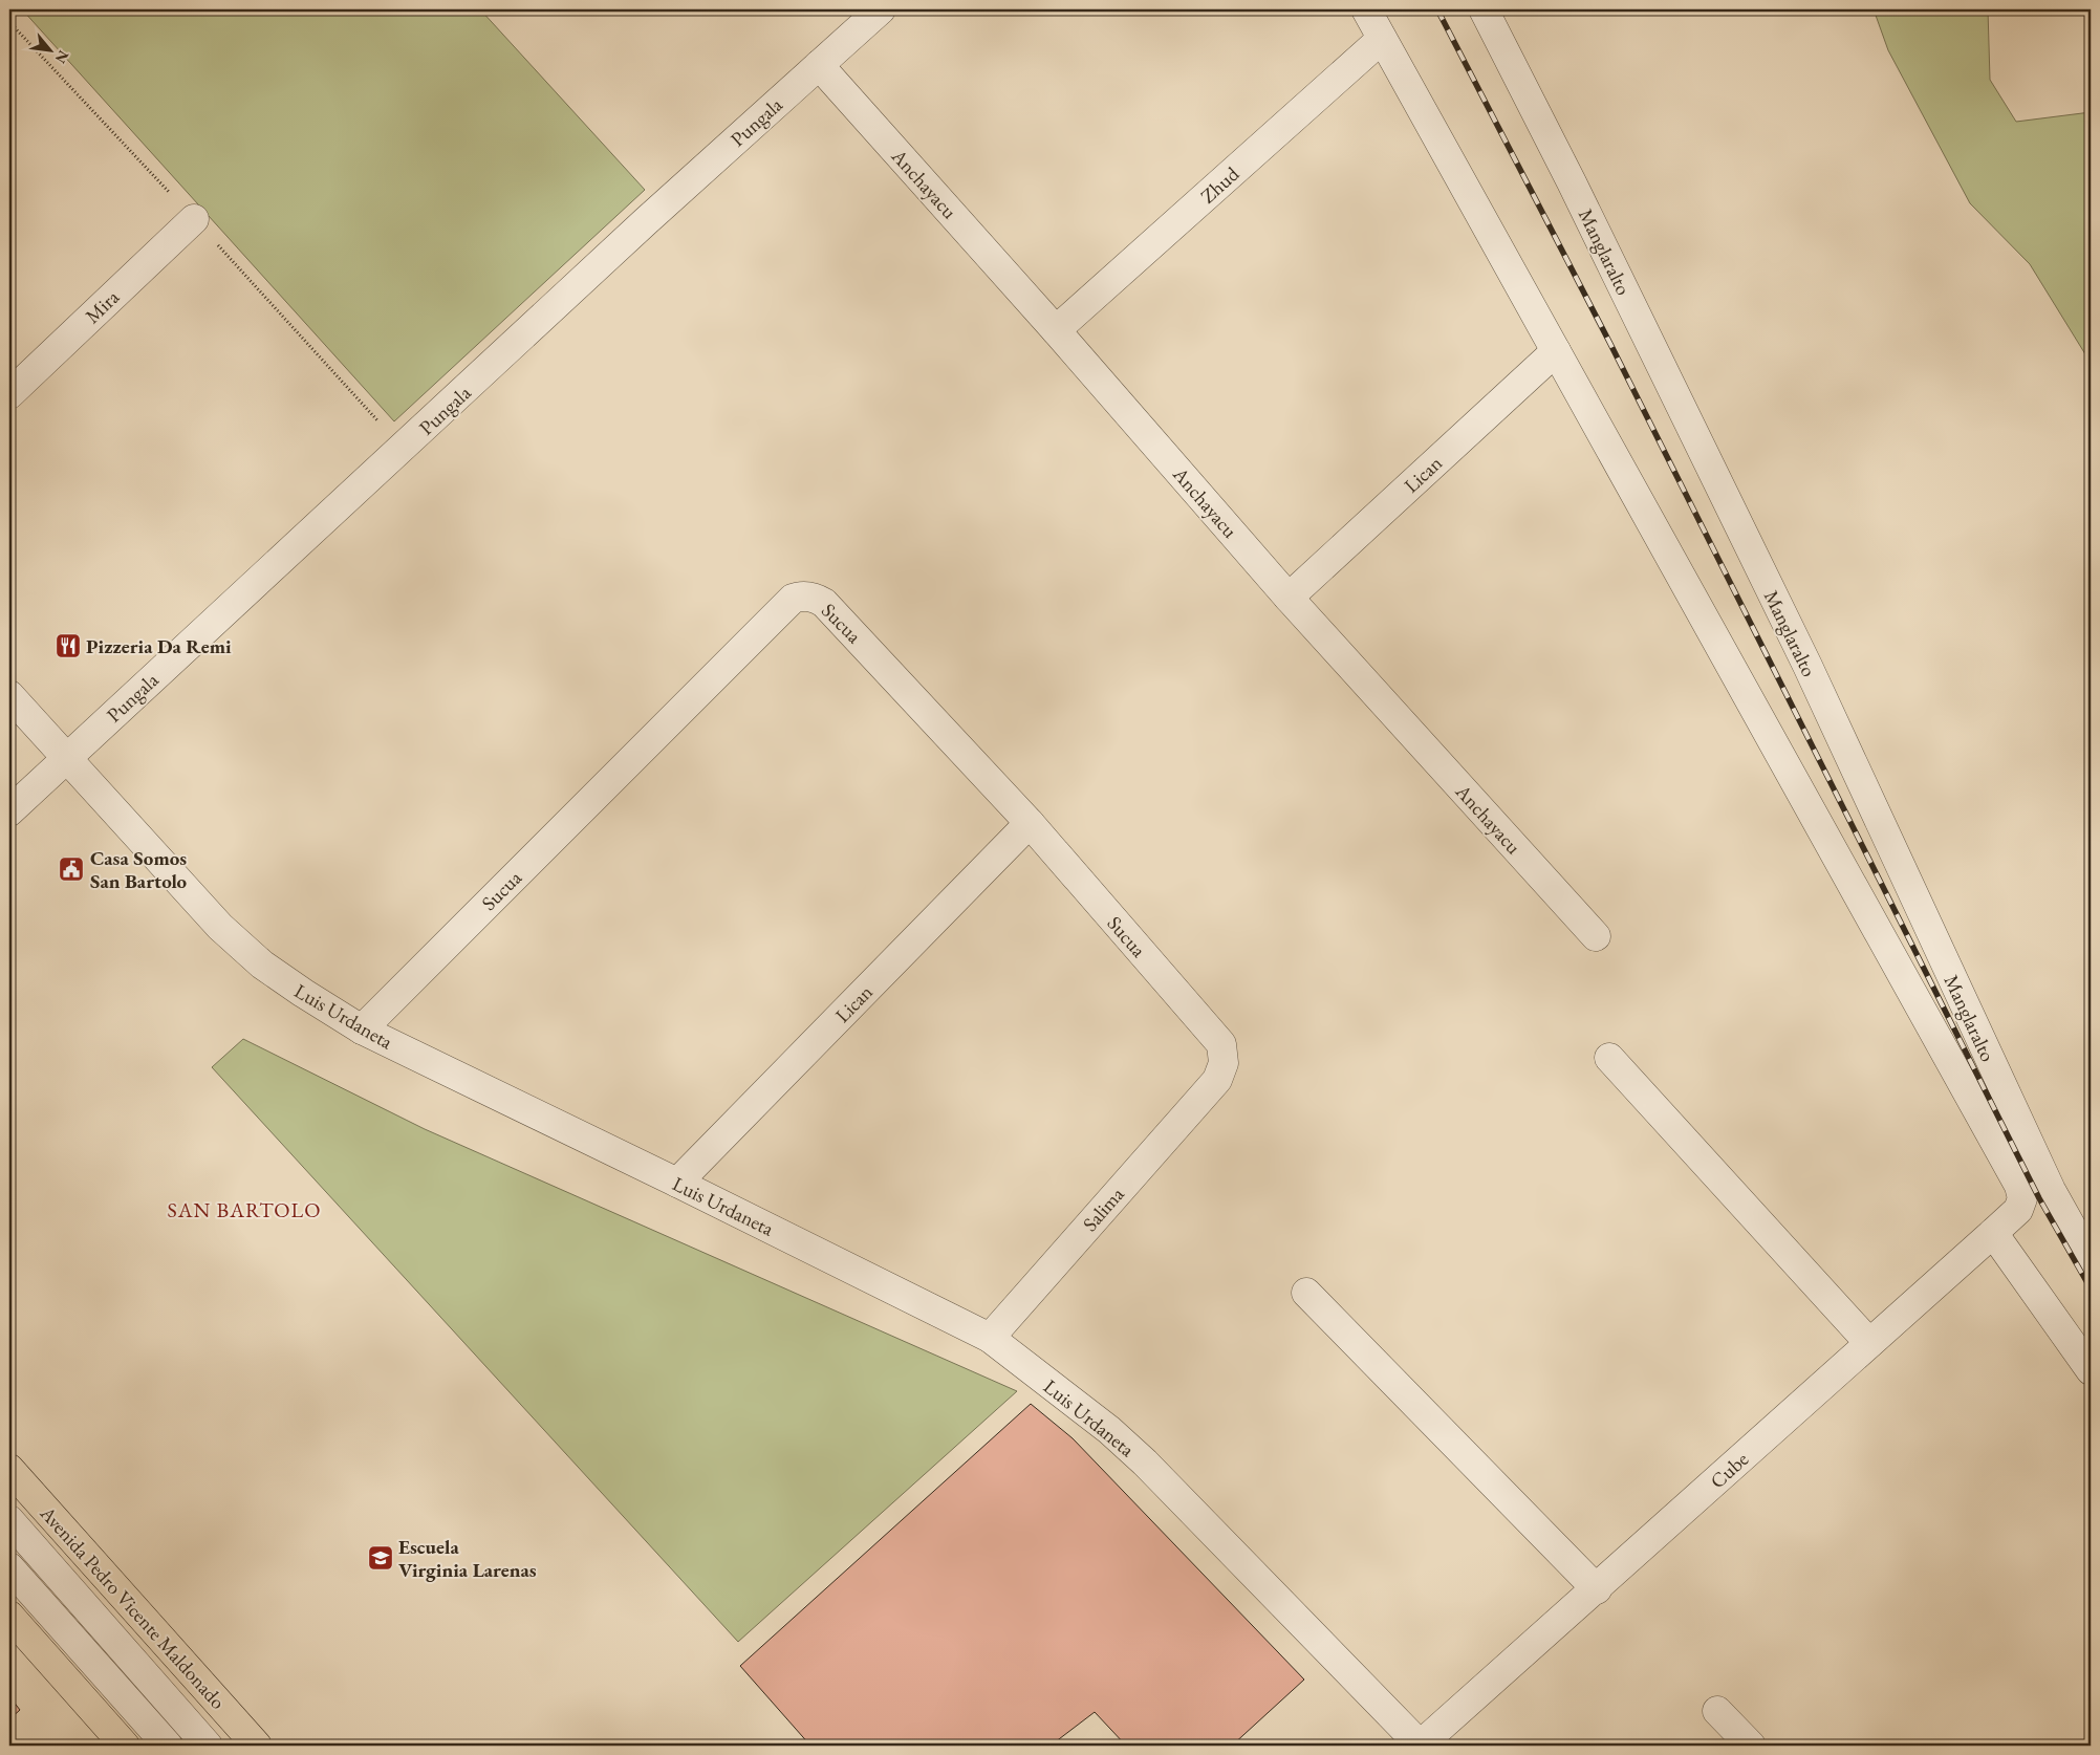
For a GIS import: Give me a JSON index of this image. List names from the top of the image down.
{
  "streets": {
    "main road": ["Avenida Pedro Vicente Maldonado"],
    "street": [
      "Pungala",
      "Anchayacu",
      "Zhud",
      "Manglaralto",
      "Mira",
      "Lican",
      "Sucua",
      "Luis Urdaneta",
      "Salima",
      "Cube"
    ]
  },
  "crossings": [
    ["Pungala", "Anchayacu"],
    ["Pungala", "Luis Urdaneta"],
    ["Anchayacu", "Zhud"],
    ["Anchayacu", "Lican"],
    ["Zhud", "Manglaralto"],
    ["Manglaralto", "Lican"],
    ["Manglaralto", "Cube"],
    ["Lican", "Sucua"],
    ["Lican", "Luis Urdaneta"],
    ["Sucua", "Luis Urdaneta"],
    ["Sucua", "Salima"],
    ["Luis Urdaneta", "Salima"],
    ["Luis Urdaneta", "Cube"]
  ],
  "districts": ["SAN BARTOLO"],
  "places": {
    "restaurant": ["Pizzeria Da Remi"],
    "public building": ["Casa Somos San Bartolo"],
    "school or university": ["Escuela Virginia Larenas"]
  },
  "north": "bottom right"
}
